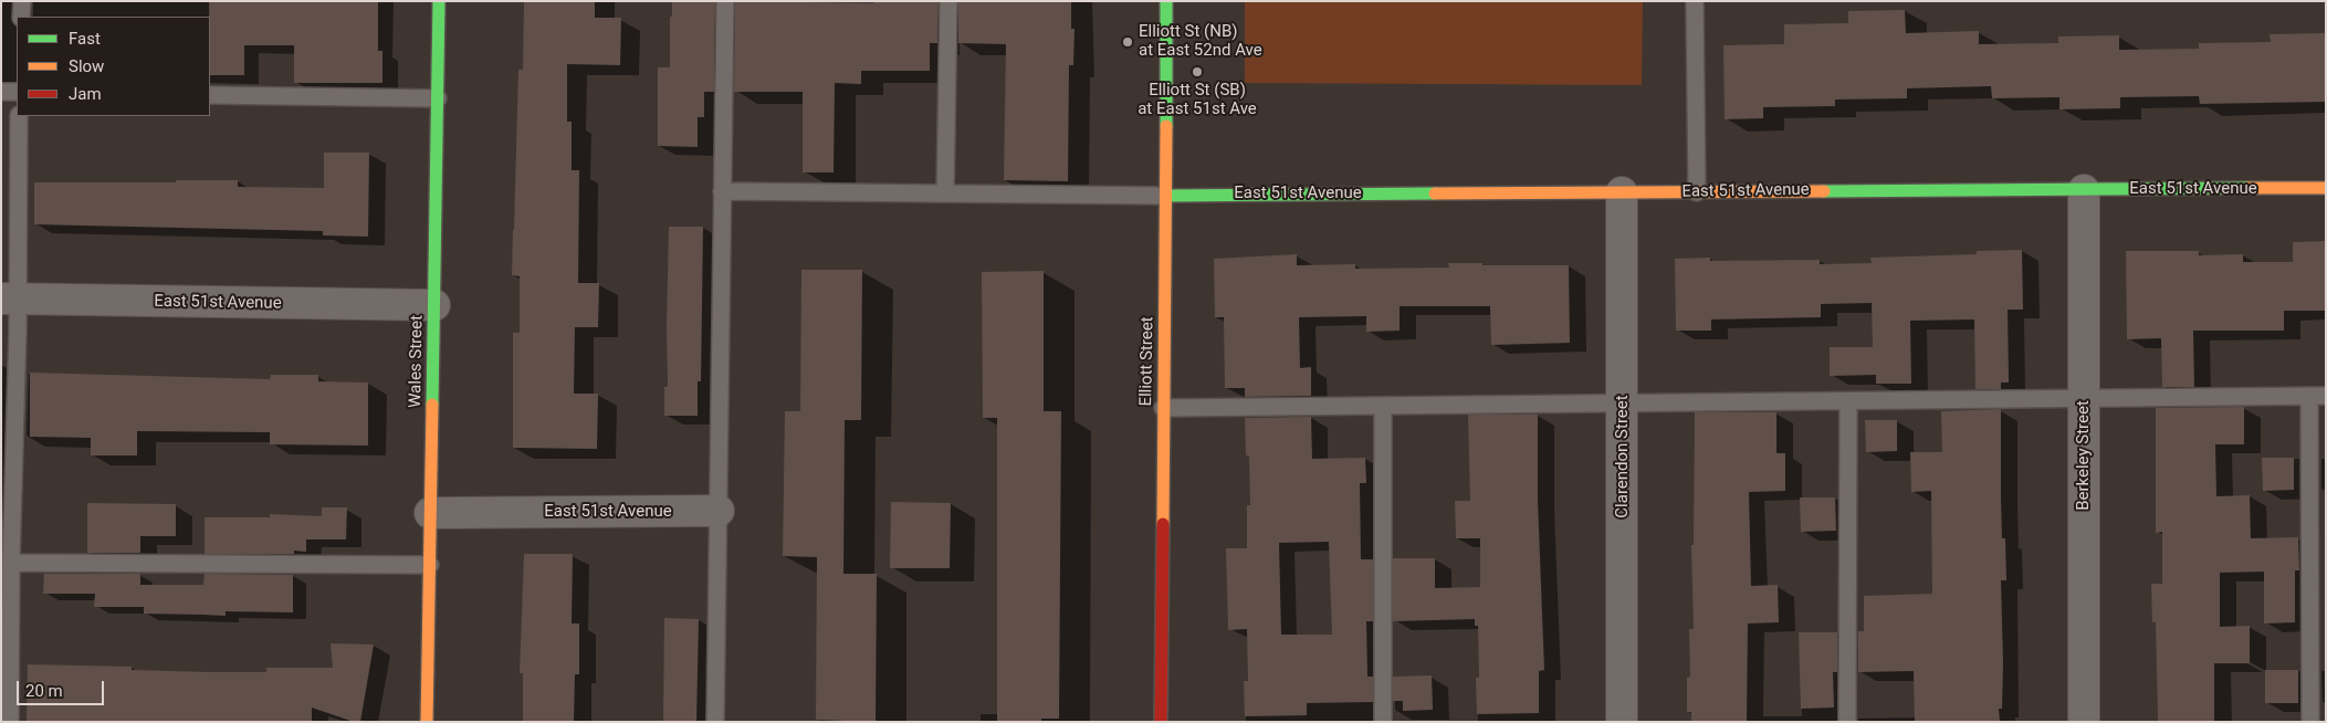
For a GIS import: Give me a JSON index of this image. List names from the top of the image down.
{
  "streets": {
    "street": [
      "East 51st Avenue",
      "Wales Street",
      "Elliott Street",
      "Berkeley Street",
      "Clarendon Street"
    ]
  },
  "crossings": [
    ["East 51st Avenue", "Wales Street"],
    ["East 51st Avenue", "Elliott Street"],
    ["East 51st Avenue", "Berkeley Street"],
    ["East 51st Avenue", "Clarendon Street"]
  ],
  "places": ["Elliott St (NB) at East 52nd Ave", "Elliott St (SB) at East 51st Ave"],
  "legend": ["Fast", "Slow", "Jam"],
  "scale_bar": "20 m"
}
